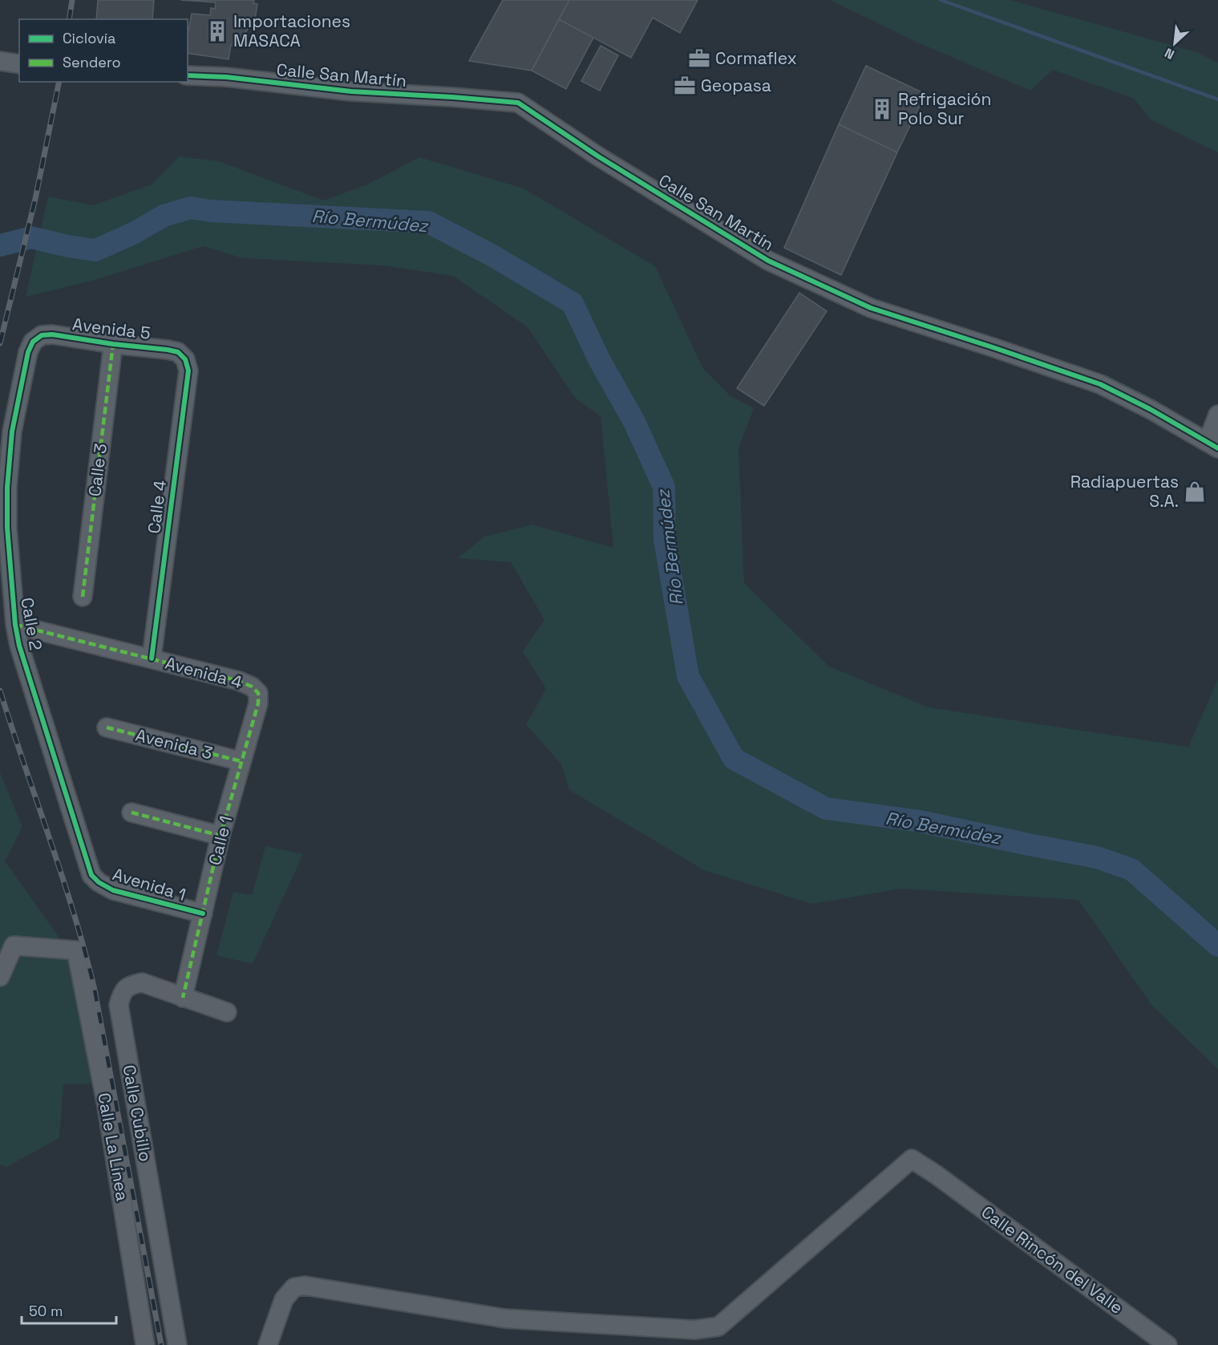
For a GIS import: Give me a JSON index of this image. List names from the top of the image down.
{
  "streets": {
    "street": [
      "Calle San Martín",
      "Avenida 5",
      "Calle 3",
      "Calle 4",
      "Calle 2",
      "Avenida 4",
      "Avenida 3",
      "Calle 1",
      "Avenida 1",
      "Calle Cubillo",
      "Calle La Línea",
      "Calle Rincón del Valle"
    ]
  },
  "crossings": [
    ["Avenida 5", "Calle 3"],
    ["Avenida 5", "Calle 4"],
    ["Avenida 5", "Calle 2"],
    ["Calle 4", "Avenida 4"],
    ["Calle 2", "Avenida 4"],
    ["Calle 2", "Avenida 1"],
    ["Avenida 4", "Calle 1"],
    ["Avenida 3", "Calle 1"],
    ["Calle 1", "Avenida 1"],
    ["Calle 1", "Calle Cubillo"]
  ],
  "water": ["Río Bermúdez"],
  "places": {
    "building": ["Importaciones MASACA", "Refrigación Polo Sur"],
    "office": ["Cormaflex", "Geopasa"],
    "shop": ["Radiapuertas S.A."]
  },
  "legend": ["Ciclovía", "Sendero"],
  "scale_bar": "50 m",
  "north": "bottom left"
}
